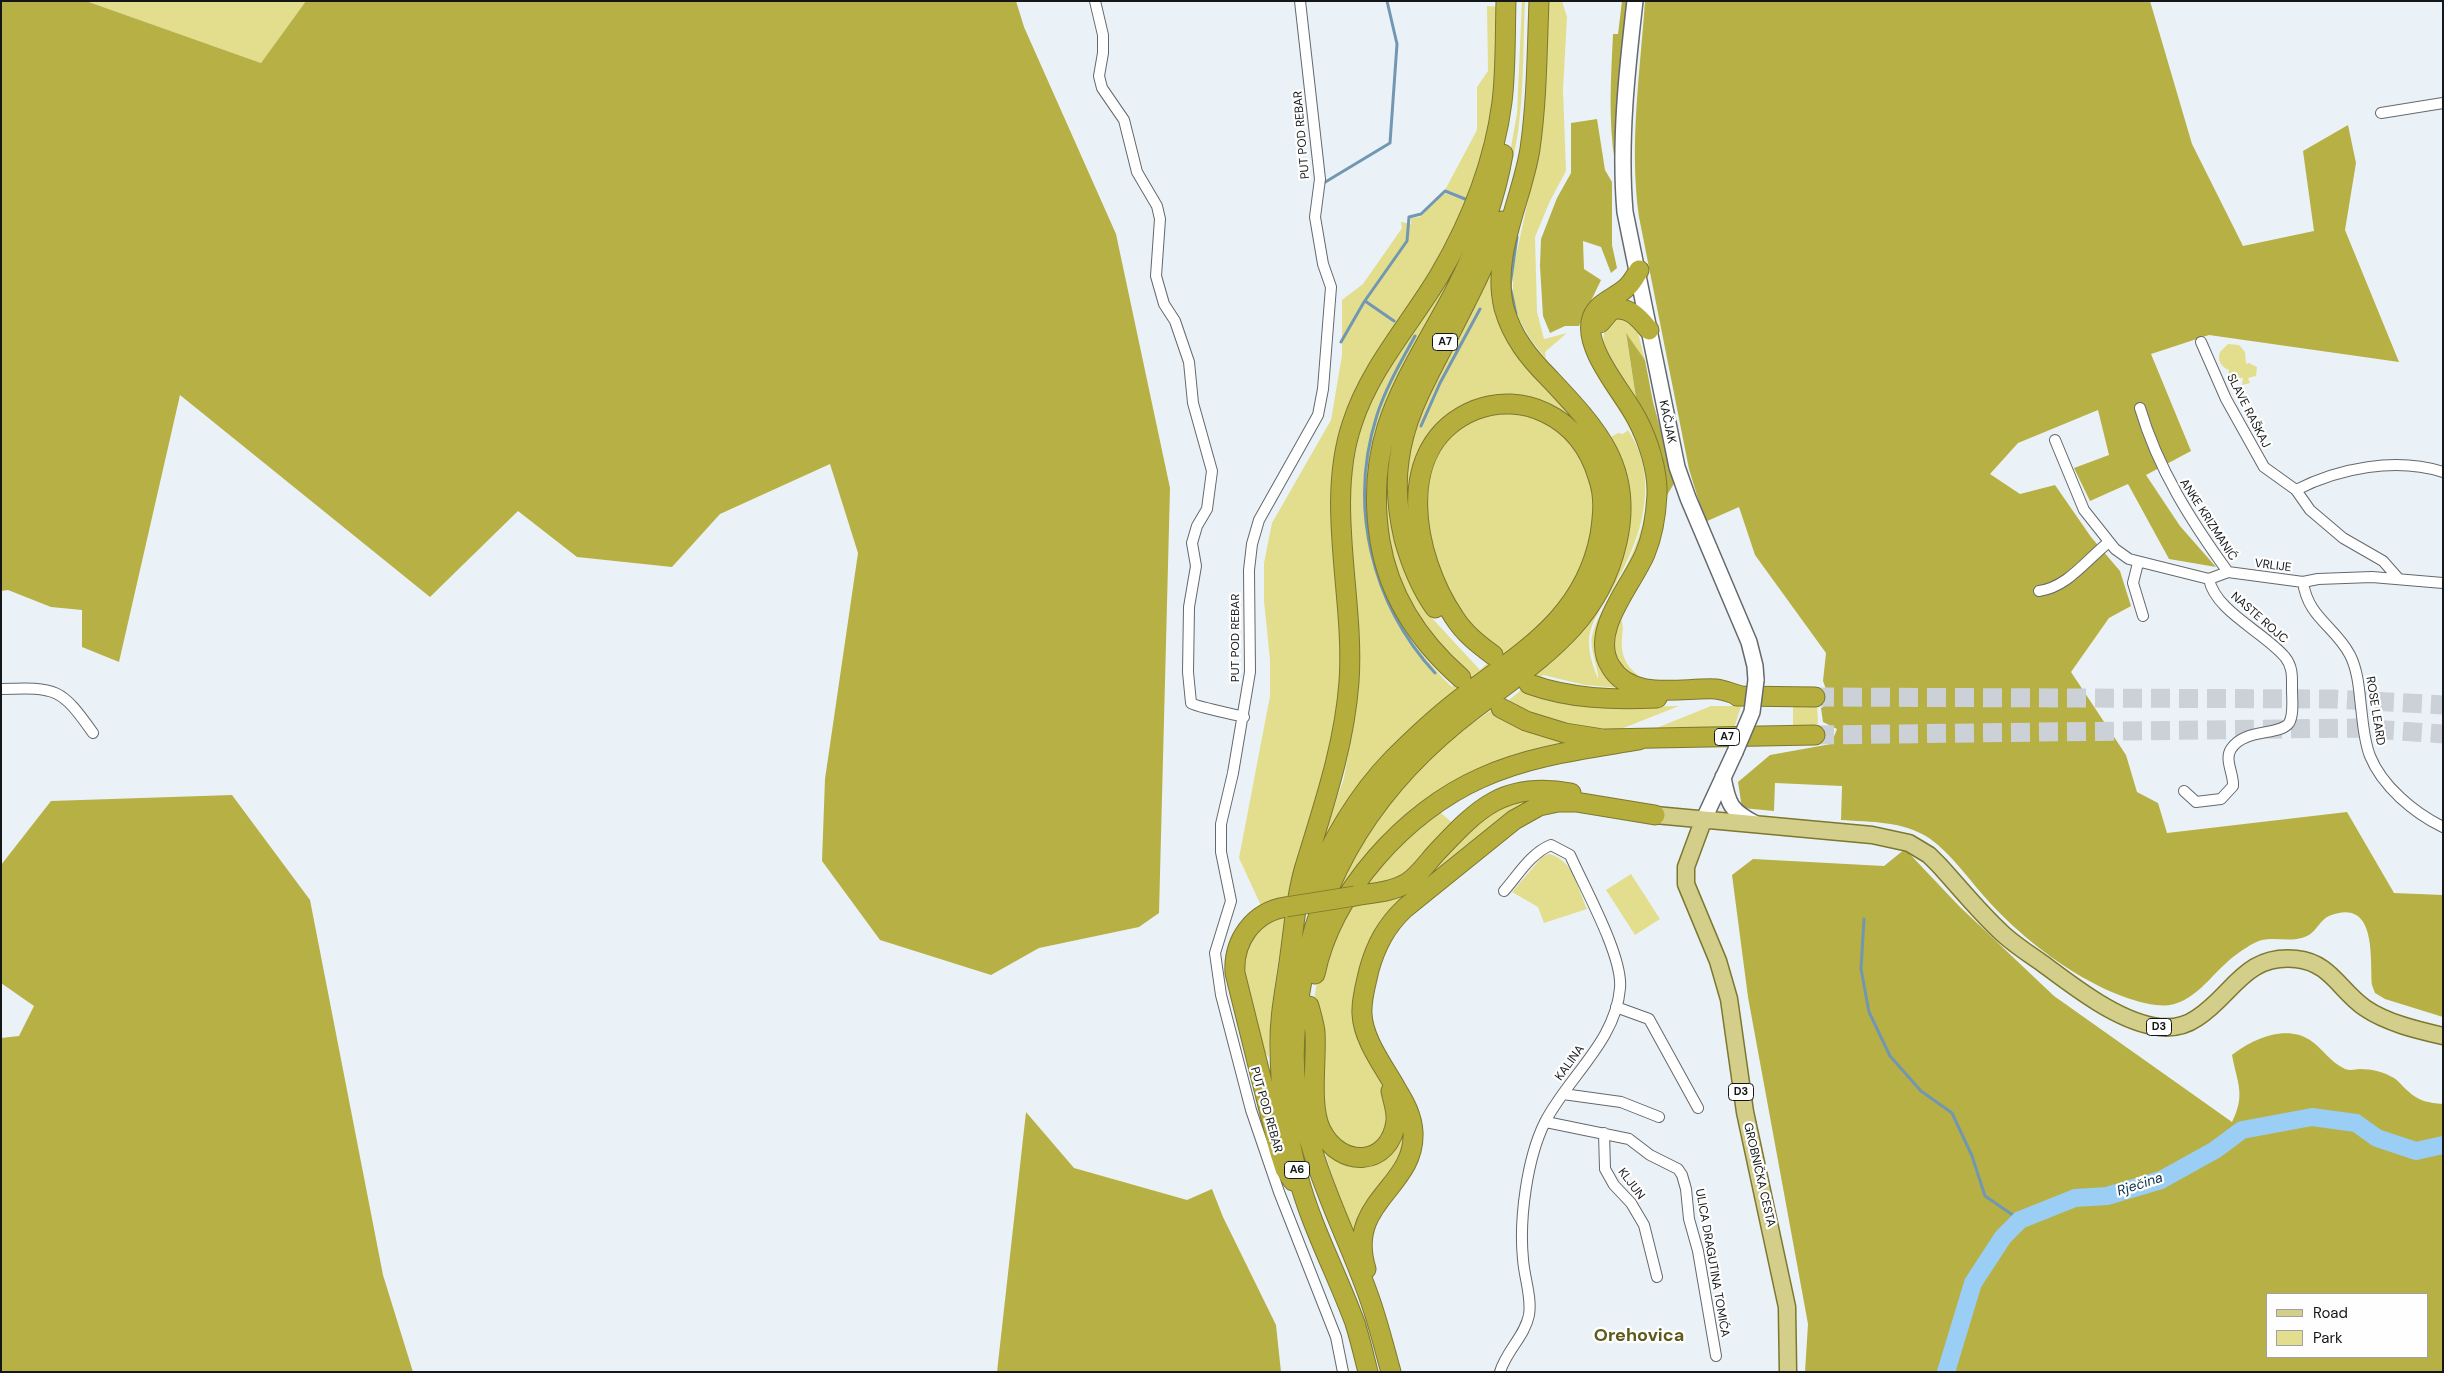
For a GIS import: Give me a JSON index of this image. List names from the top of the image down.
{
  "streets": {
    "highway": ["A7", "A6"],
    "main road": ["KAČJAK", "D3", "GROBNIČKA CESTA"],
    "street": [
      "PUT POD REBAR",
      "SLAVE RAŠKAJ",
      "ANKE KRIZMANIĆ",
      "VRLIJE",
      "NASTE ROJC",
      "ROSE LEARD",
      "KALINA",
      "KLJUN",
      "ULICA DRAGUTINA TOMIĆA"
    ]
  },
  "crossings": [
    ["A7", "A6"],
    ["SLAVE RAŠKAJ", "VRLIJE"],
    ["KAČJAK", "D3"],
    ["KAČJAK", "GROBNIČKA CESTA"],
    ["ANKE KRIZMANIĆ", "VRLIJE"],
    ["VRLIJE", "NASTE ROJC"],
    ["VRLIJE", "ROSE LEARD"],
    ["D3", "GROBNIČKA CESTA"],
    ["KALINA", "ULICA DRAGUTINA TOMIĆA"],
    ["KLJUN", "ULICA DRAGUTINA TOMIĆA"]
  ],
  "districts": ["Orehovica"],
  "water": ["Rječina"],
  "legend": ["Road", "Park"]
}
